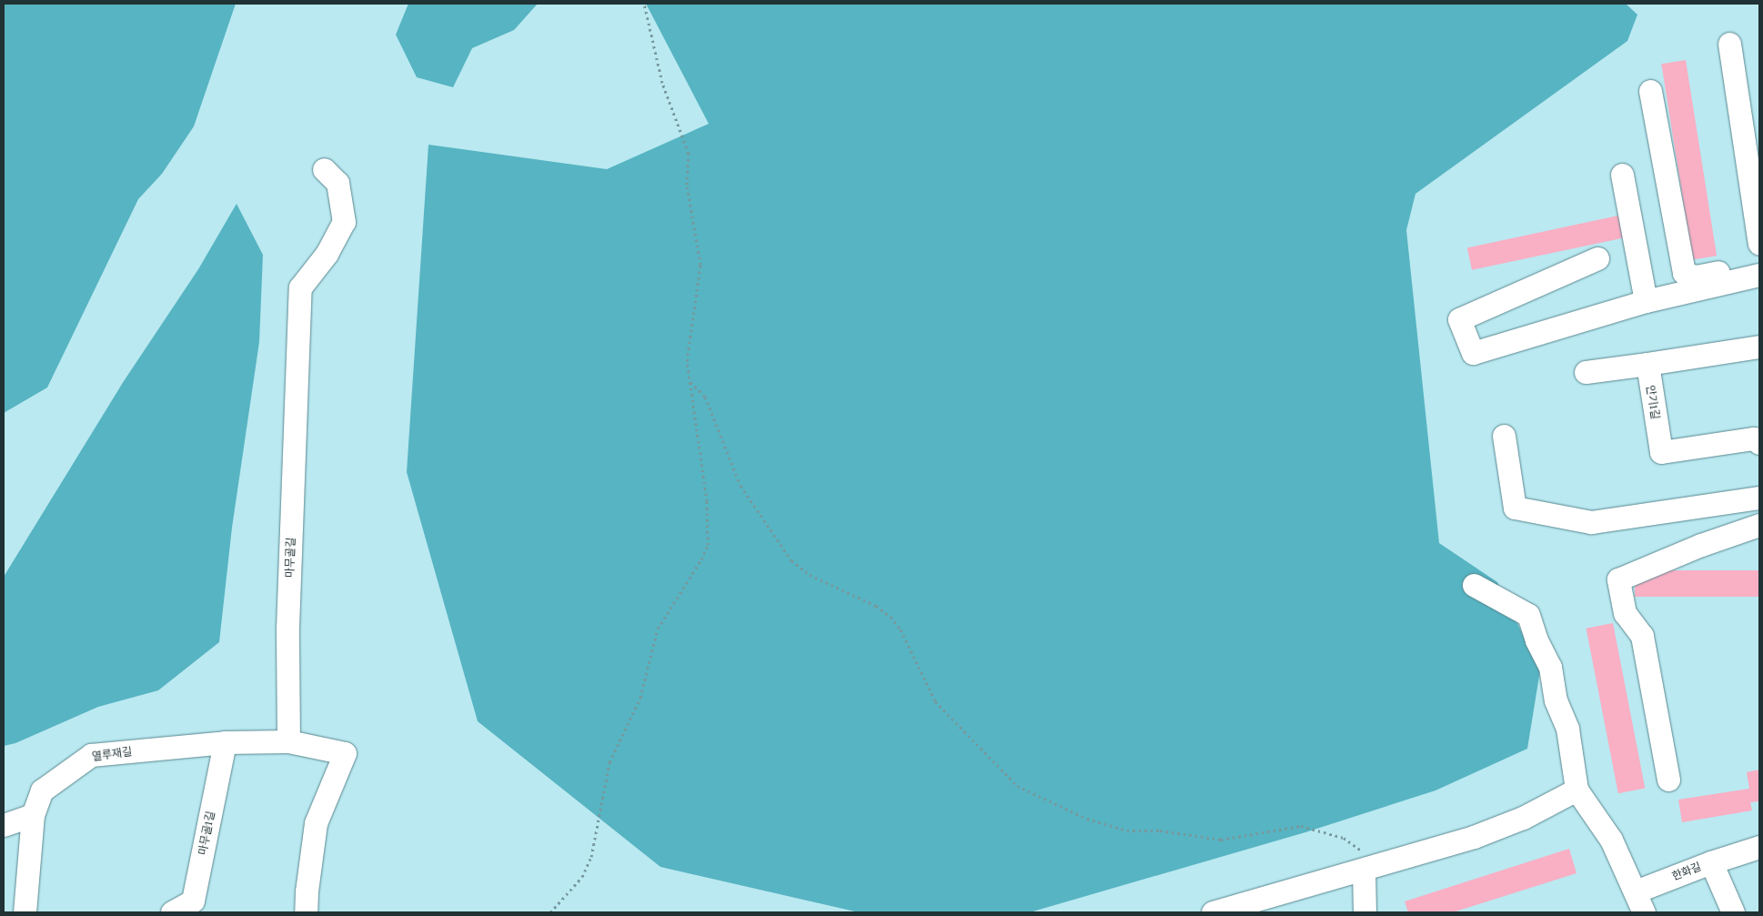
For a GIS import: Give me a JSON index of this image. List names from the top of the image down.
{
  "streets": {
    "street": [
      "안기1길",
      "마무골길",
      "열루재길",
      "마무골1길",
      "한화길"
    ]
  },
  "crossings": [
    ["마무골길", "열루재길"],
    ["열루재길", "마무골1길"]
  ]
}
